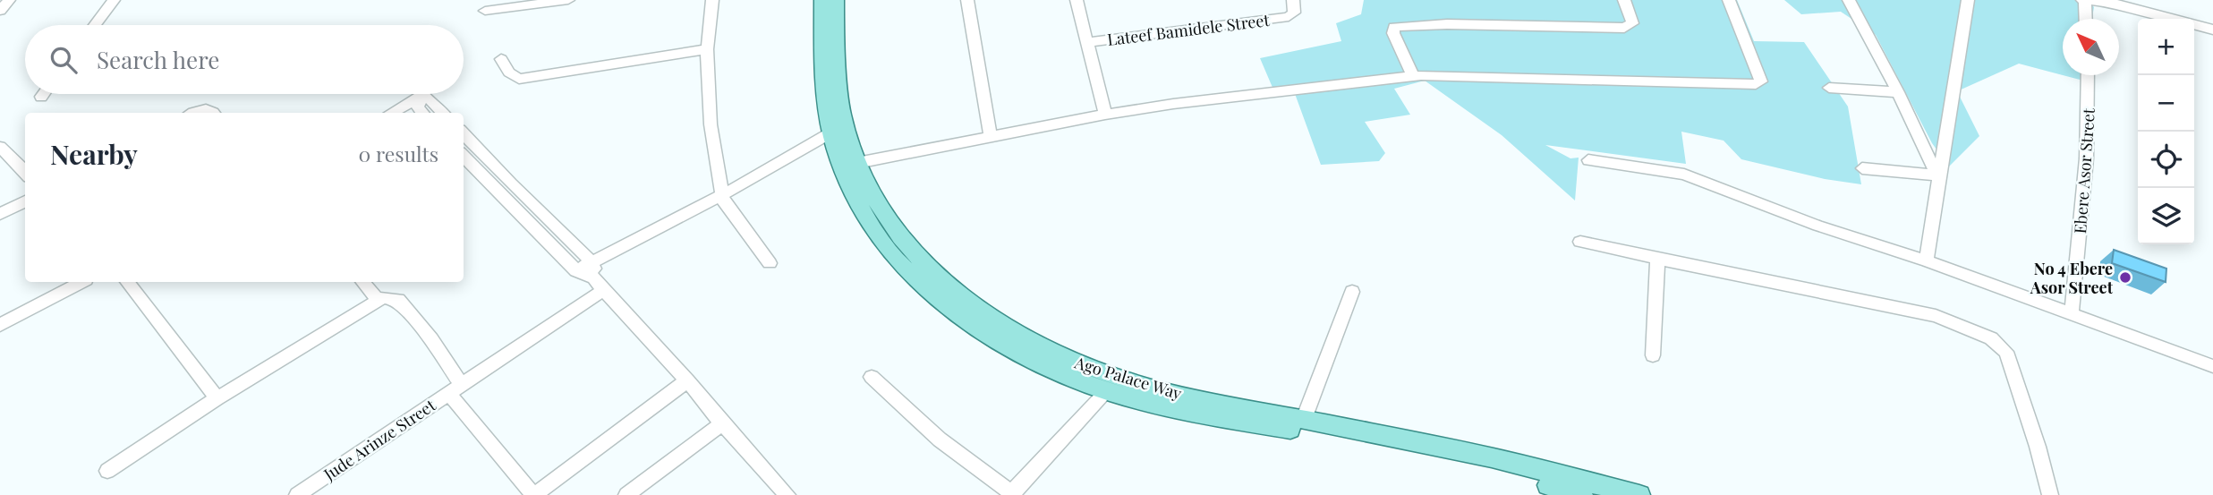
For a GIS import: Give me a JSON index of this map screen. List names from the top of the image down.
{
  "streets": {
    "main road": ["Ago Palace Way"],
    "street": ["Lateef Bamidele Street", "Ebere Asor Street", "Jude Arinze Street"]
  },
  "crossings": [
    ["Ago Palace Way", "Jude Arinze Street"]
  ],
  "places": ["No 4 Ebere Asor Street"],
  "north": "top left",
  "page": {
    "map_buttons": ["+", "−"],
    "search": "Search here",
    "heading": ["Nearby", "0 results"]
  }
}
